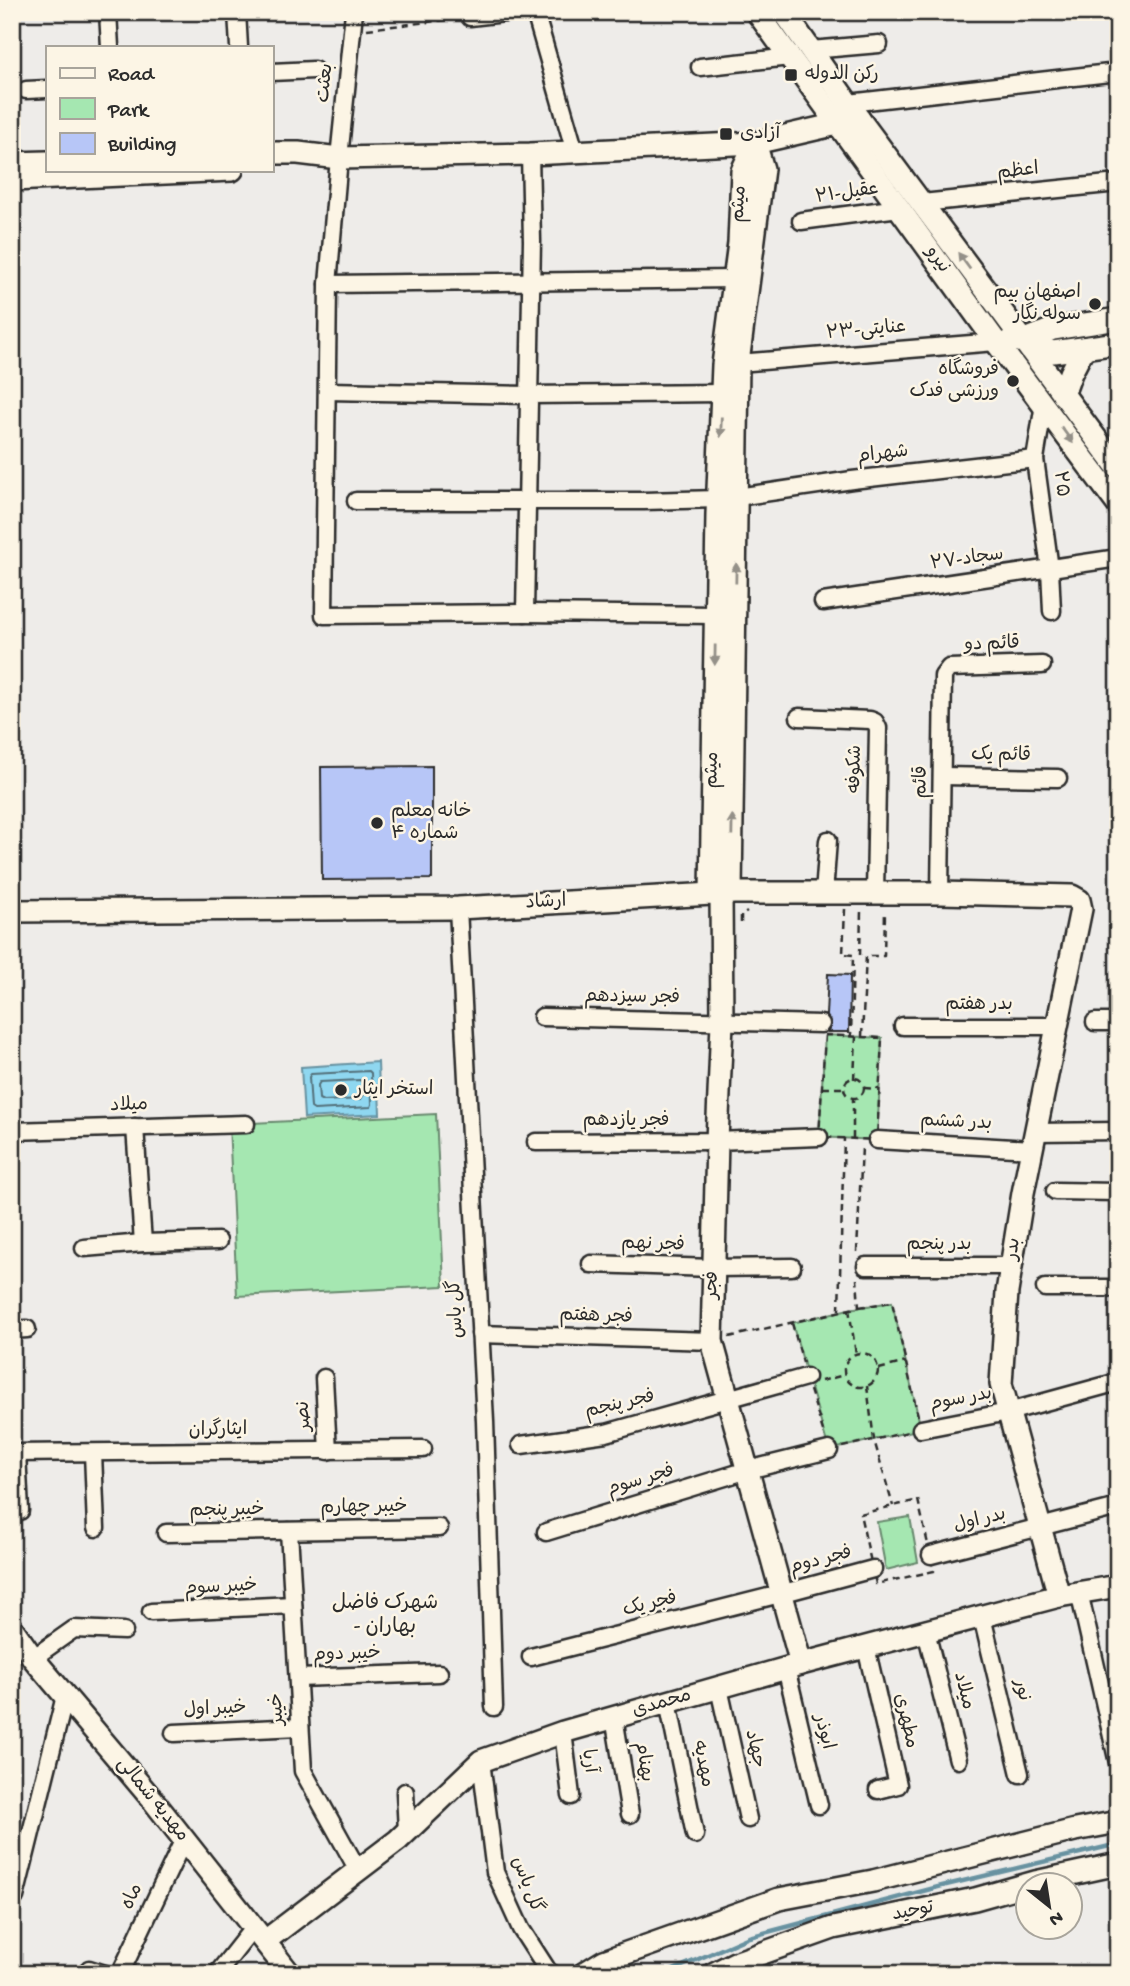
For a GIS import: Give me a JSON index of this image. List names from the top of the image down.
{
  "streets": {
    "street": [
      "بعثت",
      "اعظم",
      "۲۱-عقیل",
      "میثم",
      "نیرو",
      "۲۳-عنایتی",
      "شهرام",
      "۲۵",
      "۲۷-سجاد",
      "قائم دو",
      "قائم یک",
      "شکوفه",
      "قائم",
      "ارشاد",
      "فجر سیزدهم",
      "بدر هفتم",
      "میلاد",
      "فجر یازدهم",
      "بدر ششم",
      "فجر نهم",
      "بدر پنجم",
      "بدر",
      "فجر",
      "گل یاس",
      "فجر هفتم",
      "بدر سوم",
      "فجر پنجم",
      "نصر",
      "ایثارگران",
      "فجر سوم",
      "خیبر چهارم",
      "خیبر پنجم",
      "بدر اول",
      "فجر دوم",
      "خیبر سوم",
      "فجر یک",
      "خیبر دوم",
      "نور",
      "محمدی",
      "خیبر",
      "خیبر اول",
      "مطهری",
      "ابوذر",
      "جهاد",
      "آریا",
      "بهنام",
      "مهدیه",
      "مهدیه شمالی",
      "ماه",
      "توحید"
    ]
  },
  "crossings": [
    ["اعظم", "نیرو"],
    ["۲۱-عقیل", "نیرو"],
    ["میثم", "۲۳-عنایتی"],
    ["میثم", "شهرام"],
    ["میثم", "ارشاد"],
    ["میثم", "فجر"],
    ["نیرو", "۲۳-عنایتی"],
    ["نیرو", "۲۵"],
    ["شهرام", "۲۵"],
    ["۲۵", "۲۷-سجاد"],
    ["قائم دو", "قائم"],
    ["قائم یک", "قائم"],
    ["شکوفه", "ارشاد"],
    ["قائم", "ارشاد"],
    ["ارشاد", "بدر"],
    ["ارشاد", "فجر"],
    ["ارشاد", "گل یاس"],
    ["فجر سیزدهم", "فجر"],
    ["بدر هفتم", "بدر"],
    ["میلاد", "محمدی"],
    ["فجر یازدهم", "فجر"],
    ["بدر ششم", "بدر"],
    ["فجر نهم", "فجر"],
    ["بدر پنجم", "بدر"],
    ["بدر", "بدر سوم"],
    ["بدر", "بدر اول"],
    ["بدر", "محمدی"],
    ["فجر", "فجر هفتم"],
    ["فجر", "فجر پنجم"],
    ["فجر", "فجر سوم"],
    ["فجر", "فجر دوم"],
    ["فجر", "فجر یک"],
    ["فجر", "محمدی"],
    ["فجر", "ابوذر"],
    ["گل یاس", "فجر هفتم"],
    ["گل یاس", "محمدی"],
    ["نصر", "ایثارگران"],
    ["خیبر چهارم", "خیبر پنجم"],
    ["خیبر چهارم", "خیبر"],
    ["خیبر پنجم", "خیبر"],
    ["فجر دوم", "فجر یک"],
    ["خیبر سوم", "خیبر"],
    ["خیبر دوم", "خیبر"],
    ["نور", "محمدی"],
    ["محمدی", "خیبر"],
    ["محمدی", "مطهری"],
    ["محمدی", "ابوذر"],
    ["محمدی", "جهاد"],
    ["محمدی", "آریا"],
    ["محمدی", "بهنام"],
    ["محمدی", "مهدیه"],
    ["محمدی", "مهدیه شمالی"],
    ["خیبر", "خیبر اول"],
    ["مهدیه شمالی", "ماه"]
  ],
  "districts": ["شهرک فاضل - بهاران"],
  "places": {
    "transit": ["رکن الدوله", "آزادی"],
    "other": [
      "اصفهان بیم سوله نگار",
      "فروشگاه ورزشی فدک",
      "خانه معلم شماره ۴",
      "استخر ایثار"
    ]
  },
  "legend": ["Road", "Park", "Building"],
  "north": "bottom right"
}
